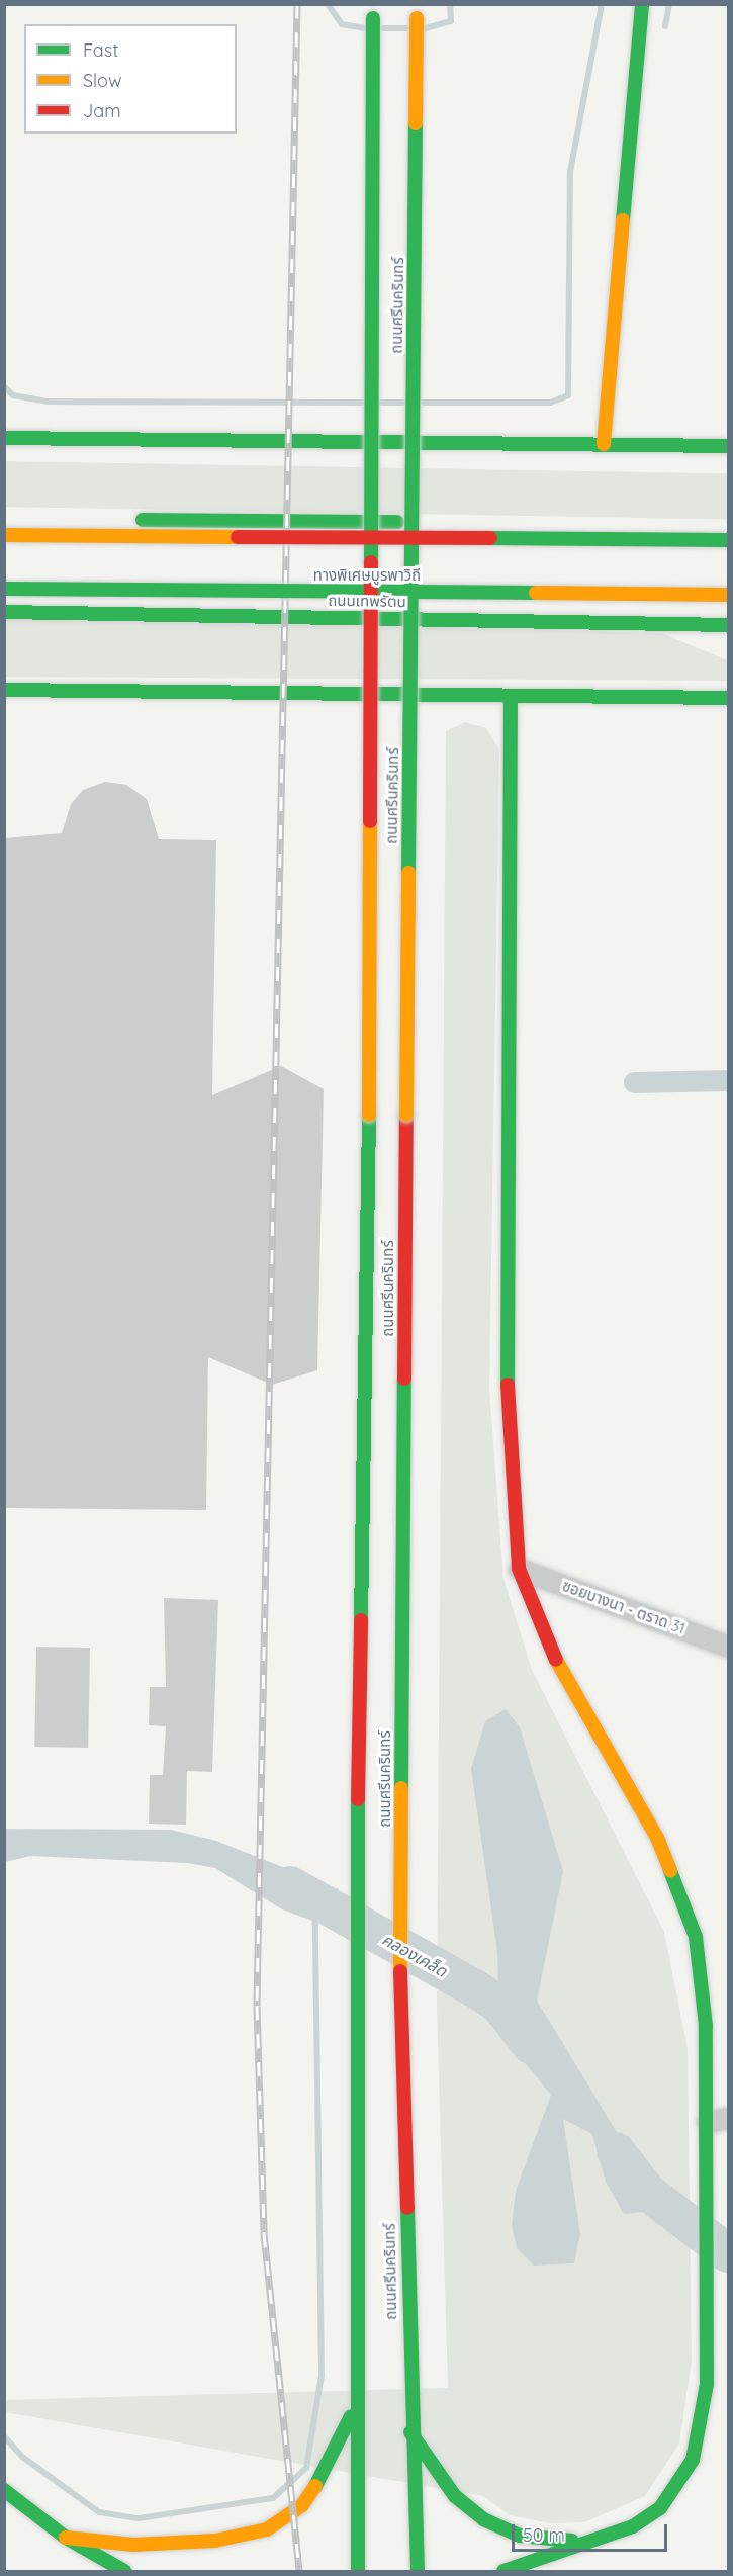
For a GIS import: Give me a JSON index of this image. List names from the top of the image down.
{
  "streets": {
    "main road": ["ถนนศรีนครินทร์", "ทางพิเศษบูรพาวิถี", "ถนนเทพรัตน"],
    "street": ["ซอยบางนา - ตราด 31"]
  },
  "water": ["คลองเคล็ด"],
  "legend": ["Fast", "Slow", "Jam"],
  "scale_bar": "50 m"
}
